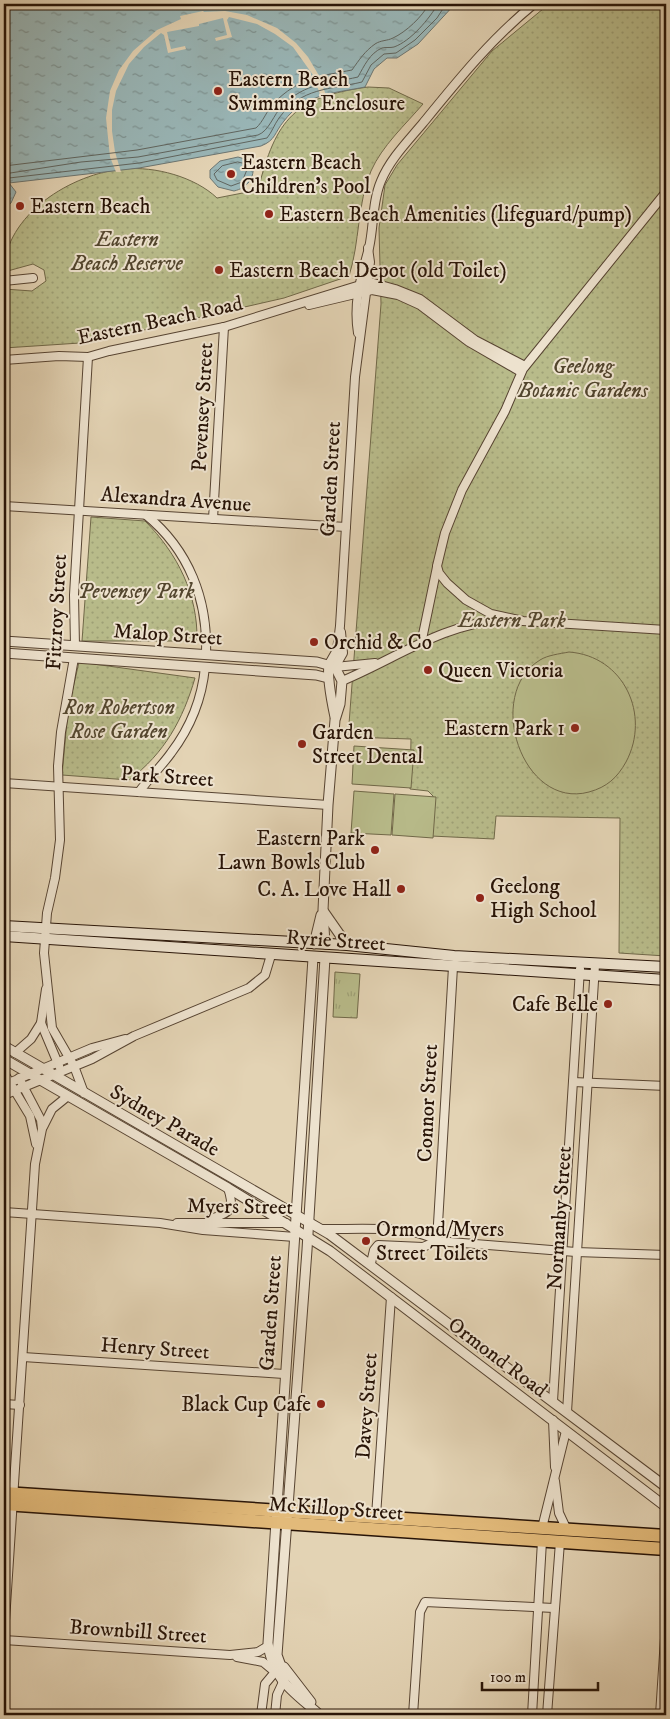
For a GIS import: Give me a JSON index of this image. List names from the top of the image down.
{
  "streets": {
    "highway": ["McKillop Street"],
    "main road": ["Garden Street", "Ryrie Street"],
    "street": [
      "Eastern Beach Road",
      "Pevensey Street",
      "Alexandra Avenue",
      "Fitzroy Street",
      "Malop Street",
      "Park Street",
      "Connor Street",
      "Sydney Parade",
      "Myers Street",
      "Normanby Street",
      "Henry Street",
      "Ormond Road",
      "Davey Street",
      "Brownbill Street"
    ]
  },
  "crossings": [
    ["Eastern Beach Road", "Pevensey Street"],
    ["Eastern Beach Road", "Garden Street"],
    ["Eastern Beach Road", "Fitzroy Street"],
    ["Pevensey Street", "Alexandra Avenue"],
    ["Garden Street", "Alexandra Avenue"],
    ["Garden Street", "Malop Street"],
    ["Garden Street", "Park Street"],
    ["Garden Street", "Ryrie Street"],
    ["Garden Street", "Sydney Parade"],
    ["Garden Street", "Myers Street"],
    ["Garden Street", "Henry Street"],
    ["Garden Street", "Ormond Road"],
    ["Garden Street", "McKillop Street"],
    ["Garden Street", "Brownbill Street"],
    ["Alexandra Avenue", "Fitzroy Street"],
    ["Fitzroy Street", "Malop Street"],
    ["Fitzroy Street", "Park Street"],
    ["Fitzroy Street", "Ryrie Street"],
    ["Fitzroy Street", "Sydney Parade"],
    ["Ryrie Street", "Connor Street"],
    ["Ryrie Street", "Normanby Street"],
    ["Connor Street", "Myers Street"],
    ["Sydney Parade", "Myers Street"],
    ["Sydney Parade", "Ormond Road"],
    ["Myers Street", "Normanby Street"],
    ["Myers Street", "Ormond Road"],
    ["Normanby Street", "Ormond Road"],
    ["Normanby Street", "McKillop Street"],
    ["Ormond Road", "Davey Street"],
    ["Davey Street", "McKillop Street"]
  ],
  "parks": [
    "Eastern Beach Reserve",
    "Geelong Botanic Gardens",
    "Pevensey Park",
    "Eastern Park",
    "Ron Robertson Rose Garden"
  ],
  "places": [
    "Eastern Beach Swimming Enclosure",
    "Eastern Beach Children's Pool",
    "Eastern Beach",
    "Eastern Beach Amenities (lifeguard/pump)",
    "Eastern Beach Depot (old Toilet)",
    "Orchid & Co",
    "Queen Victoria",
    "Eastern Park 1",
    "Garden Street Dental",
    "Eastern Park Lawn Bowls Club",
    "C. A. Love Hall",
    "Geelong High School",
    "Cafe Belle",
    "Ormond/Myers Street Toilets",
    "Black Cup Cafe"
  ],
  "scale_bar": "100 m"
}
